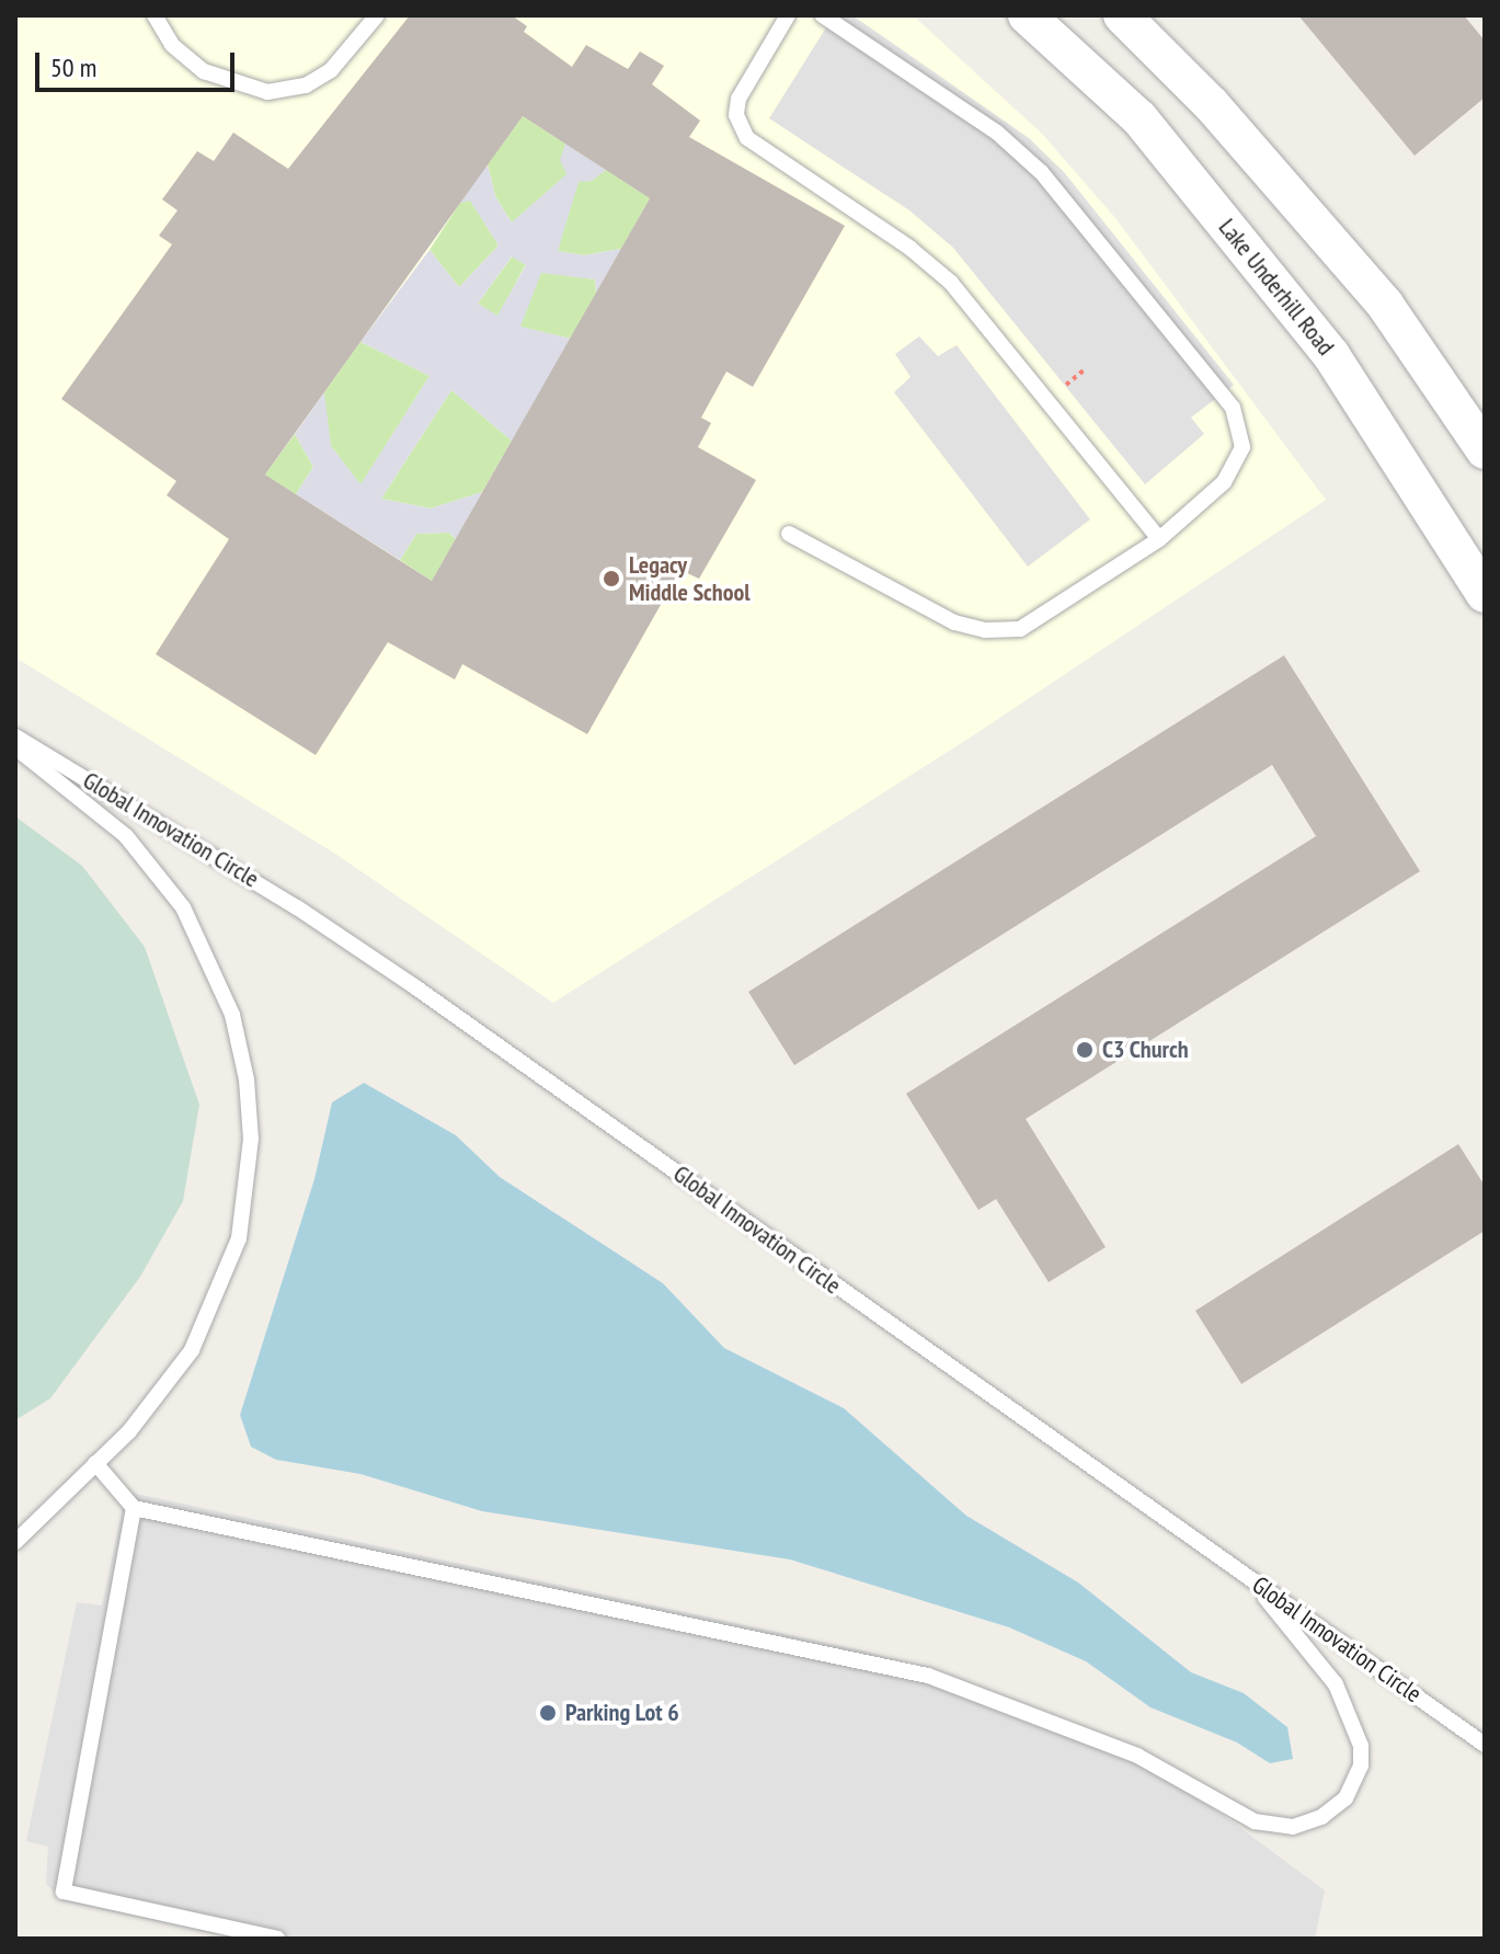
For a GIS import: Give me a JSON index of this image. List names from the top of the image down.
{
  "streets": {
    "street": ["Lake Underhill Road"],
    "lane": ["Global Innovation Circle"]
  },
  "places": ["Legacy Middle School", "C3 Church", "Parking Lot 6"],
  "scale_bar": "50 m"
}
